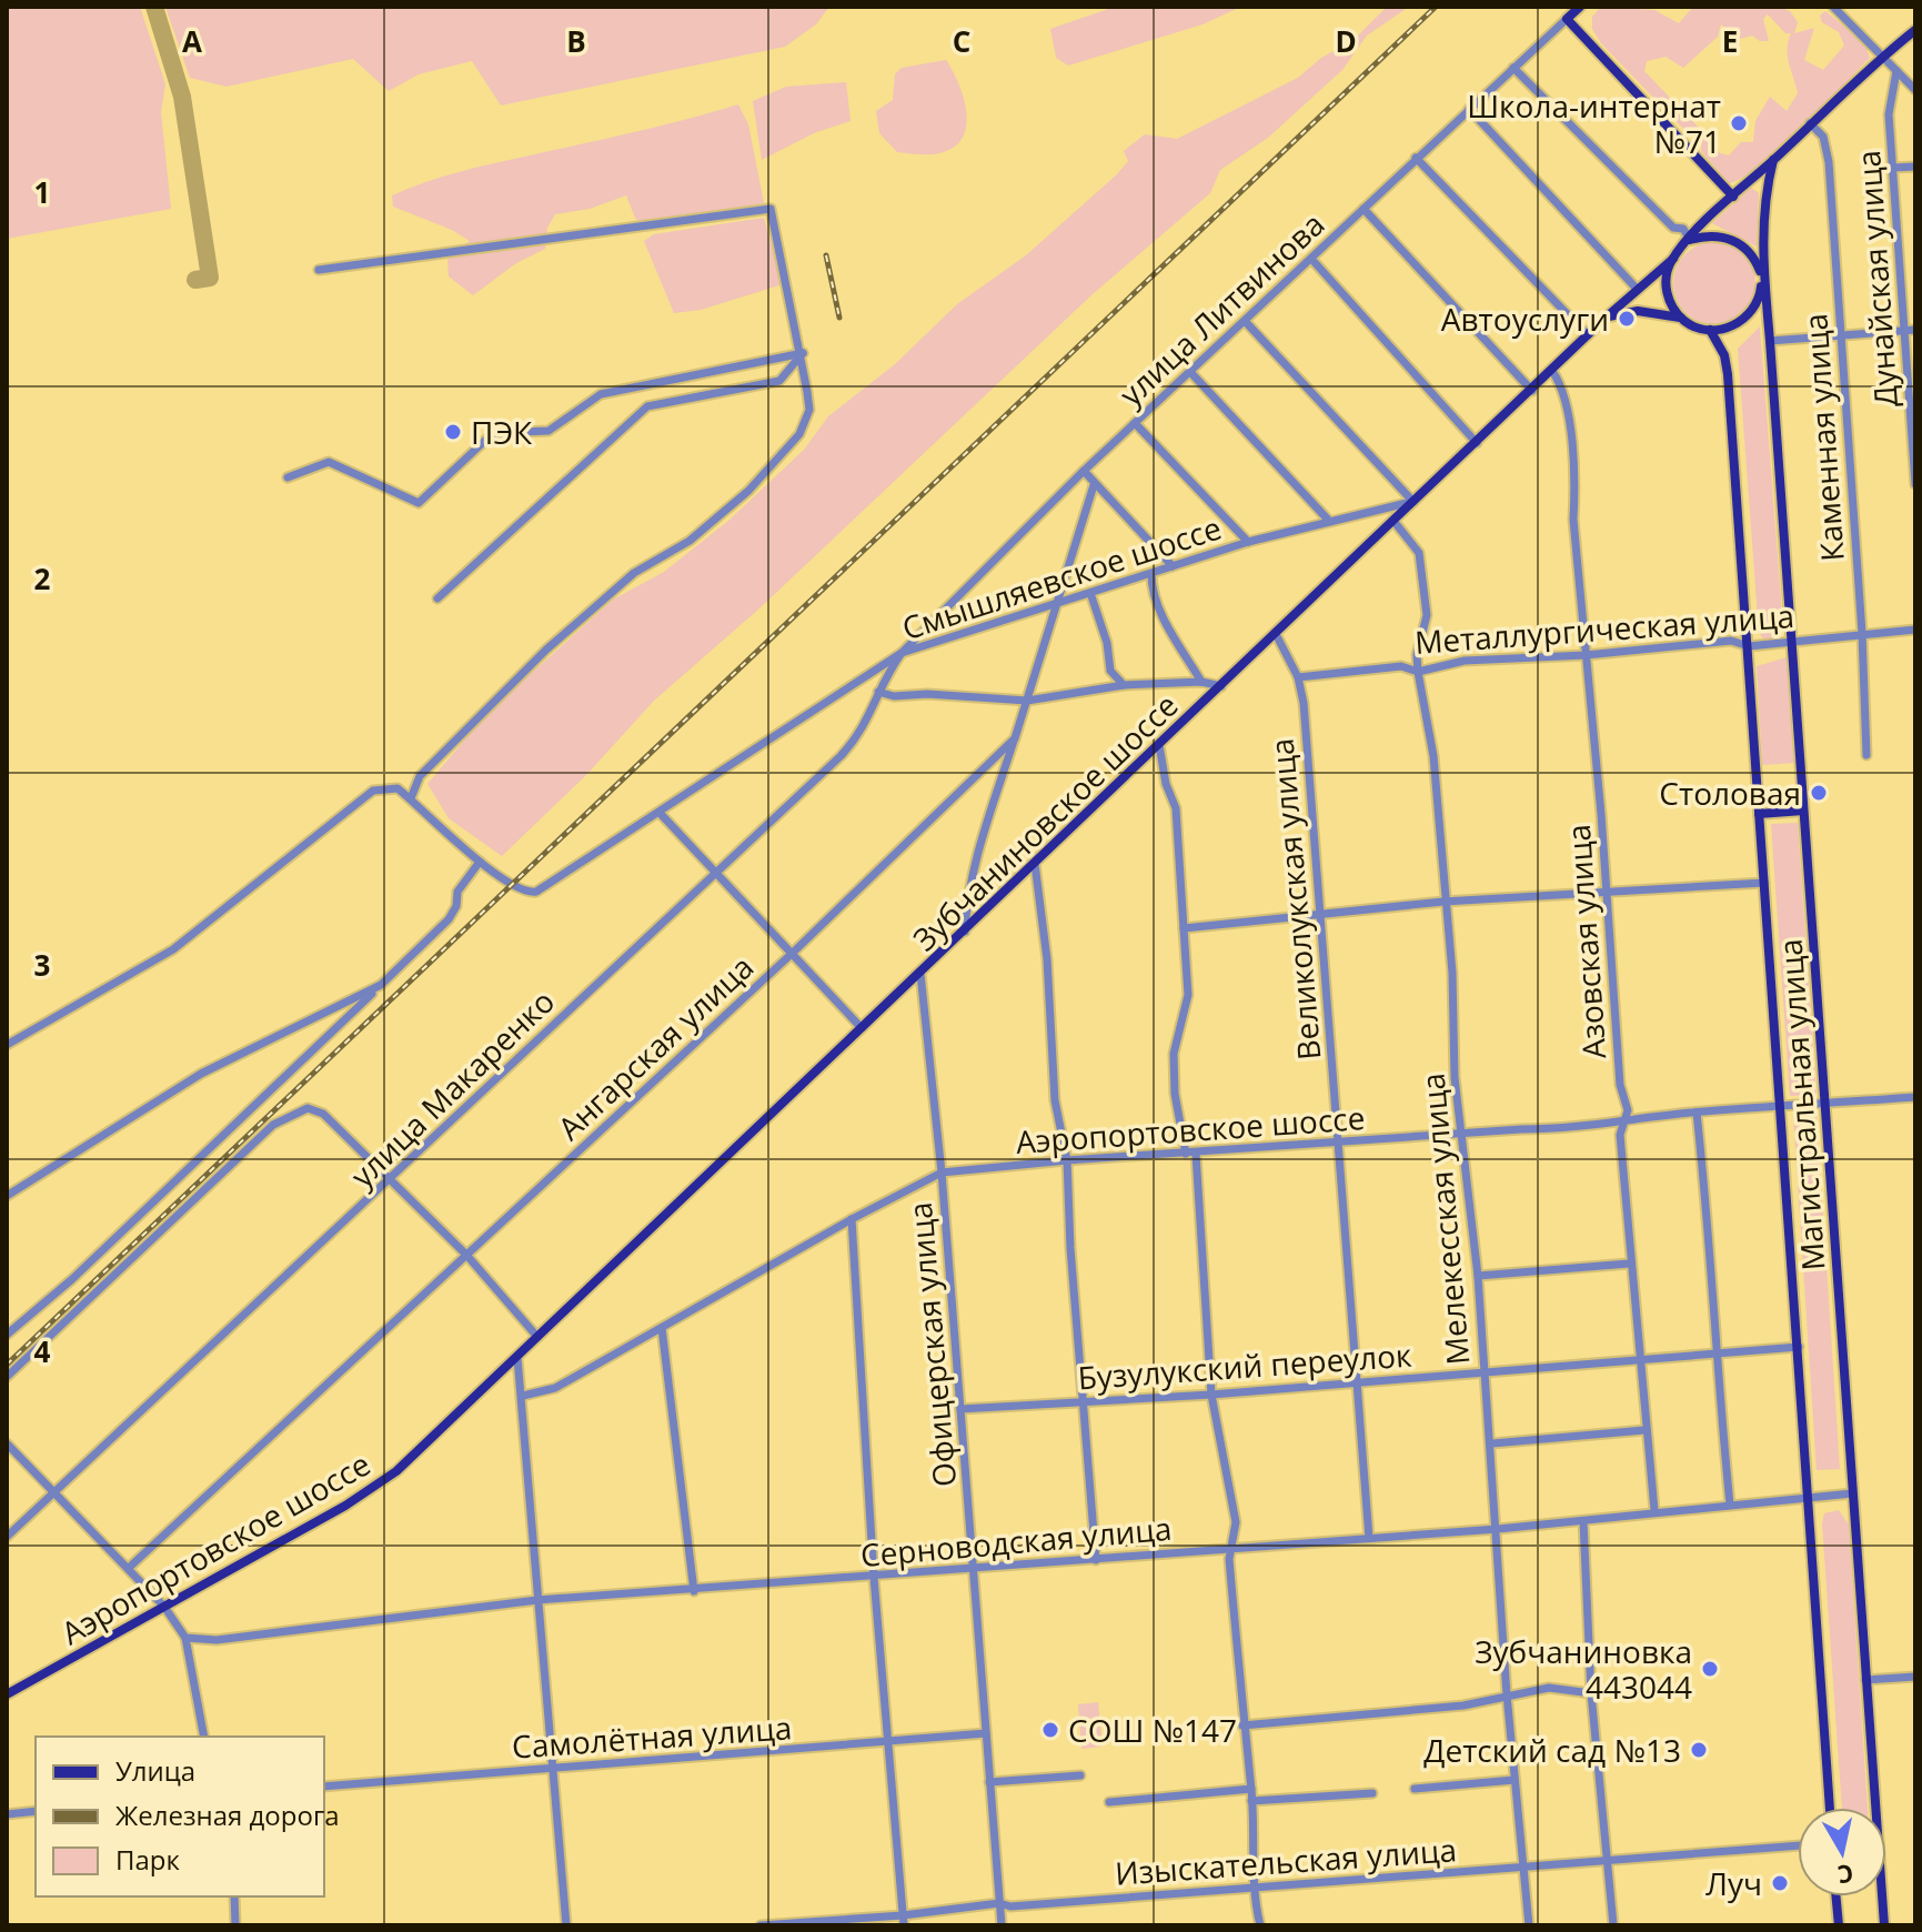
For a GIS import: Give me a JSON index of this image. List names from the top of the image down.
{
  "streets": {
    "main road": [
      "улица Литвинова",
      "Зубчаниновское шоссе",
      "Магистральная улица",
      "Аэропортовское шоссе"
    ],
    "street": [
      "Дунайская улица",
      "Каменная улица",
      "Смышляевское шоссе",
      "Металлургическая улица",
      "Великолукская улица",
      "Азовская улица",
      "Ангарская улица",
      "улица Макаренко",
      "Мелекесская улица",
      "Офицерская улица",
      "Бузулукский переулок",
      "Серноводская улица",
      "Самолётная улица",
      "Изыскательская улица"
    ]
  },
  "crossings": [
    ["улица Литвинова", "Смышляевское шоссе"],
    ["улица Литвинова", "улица Макаренко"],
    ["Каменная улица", "Металлургическая улица"],
    ["Смышляевское шоссе", "Зубчаниновское шоссе"],
    ["Смышляевское шоссе", "Ангарская улица"],
    ["Смышляевское шоссе", "улица Макаренко"],
    ["Металлургическая улица", "Великолукская улица"],
    ["Металлургическая улица", "Азовская улица"],
    ["Металлургическая улица", "Магистральная улица"],
    ["Металлургическая улица", "Мелекесская улица"],
    ["Зубчаниновское шоссе", "Великолукская улица"],
    ["Зубчаниновское шоссе", "Азовская улица"],
    ["Зубчаниновское шоссе", "Магистральная улица"],
    ["Зубчаниновское шоссе", "Аэропортовское шоссе"],
    ["Зубчаниновское шоссе", "Мелекесская улица"],
    ["Зубчаниновское шоссе", "Офицерская улица"],
    ["Великолукская улица", "Аэропортовское шоссе"],
    ["Великолукская улица", "Бузулукский переулок"],
    ["Великолукская улица", "Серноводская улица"],
    ["Азовская улица", "Аэропортовское шоссе"],
    ["Азовская улица", "Бузулукский переулок"],
    ["Азовская улица", "Серноводская улица"],
    ["Магистральная улица", "Аэропортовское шоссе"],
    ["Магистральная улица", "Бузулукский переулок"],
    ["Магистральная улица", "Серноводская улица"],
    ["Аэропортовское шоссе", "Мелекесская улица"],
    ["Аэропортовское шоссе", "Офицерская улица"],
    ["Мелекесская улица", "Бузулукский переулок"],
    ["Мелекесская улица", "Серноводская улица"],
    ["Мелекесская улица", "Изыскательская улица"],
    ["Офицерская улица", "Бузулукский переулок"],
    ["Офицерская улица", "Серноводская улица"],
    ["Офицерская улица", "Самолётная улица"],
    ["Офицерская улица", "Изыскательская улица"]
  ],
  "places": [
    "Школа-интернат №71",
    "Автоуслуги",
    "ПЭК",
    "Столовая",
    "Зубчаниновка 443044",
    "СОШ №147",
    "Детский сад №13",
    "Луч"
  ],
  "legend": ["Улица", "Железная дорога", "Парк"],
  "north": "bottom",
  "grid": {
    "columns": [
      "A",
      "B",
      "C",
      "D",
      "E"
    ],
    "rows": [
      "1",
      "2",
      "3",
      "4"
    ]
  }
}
